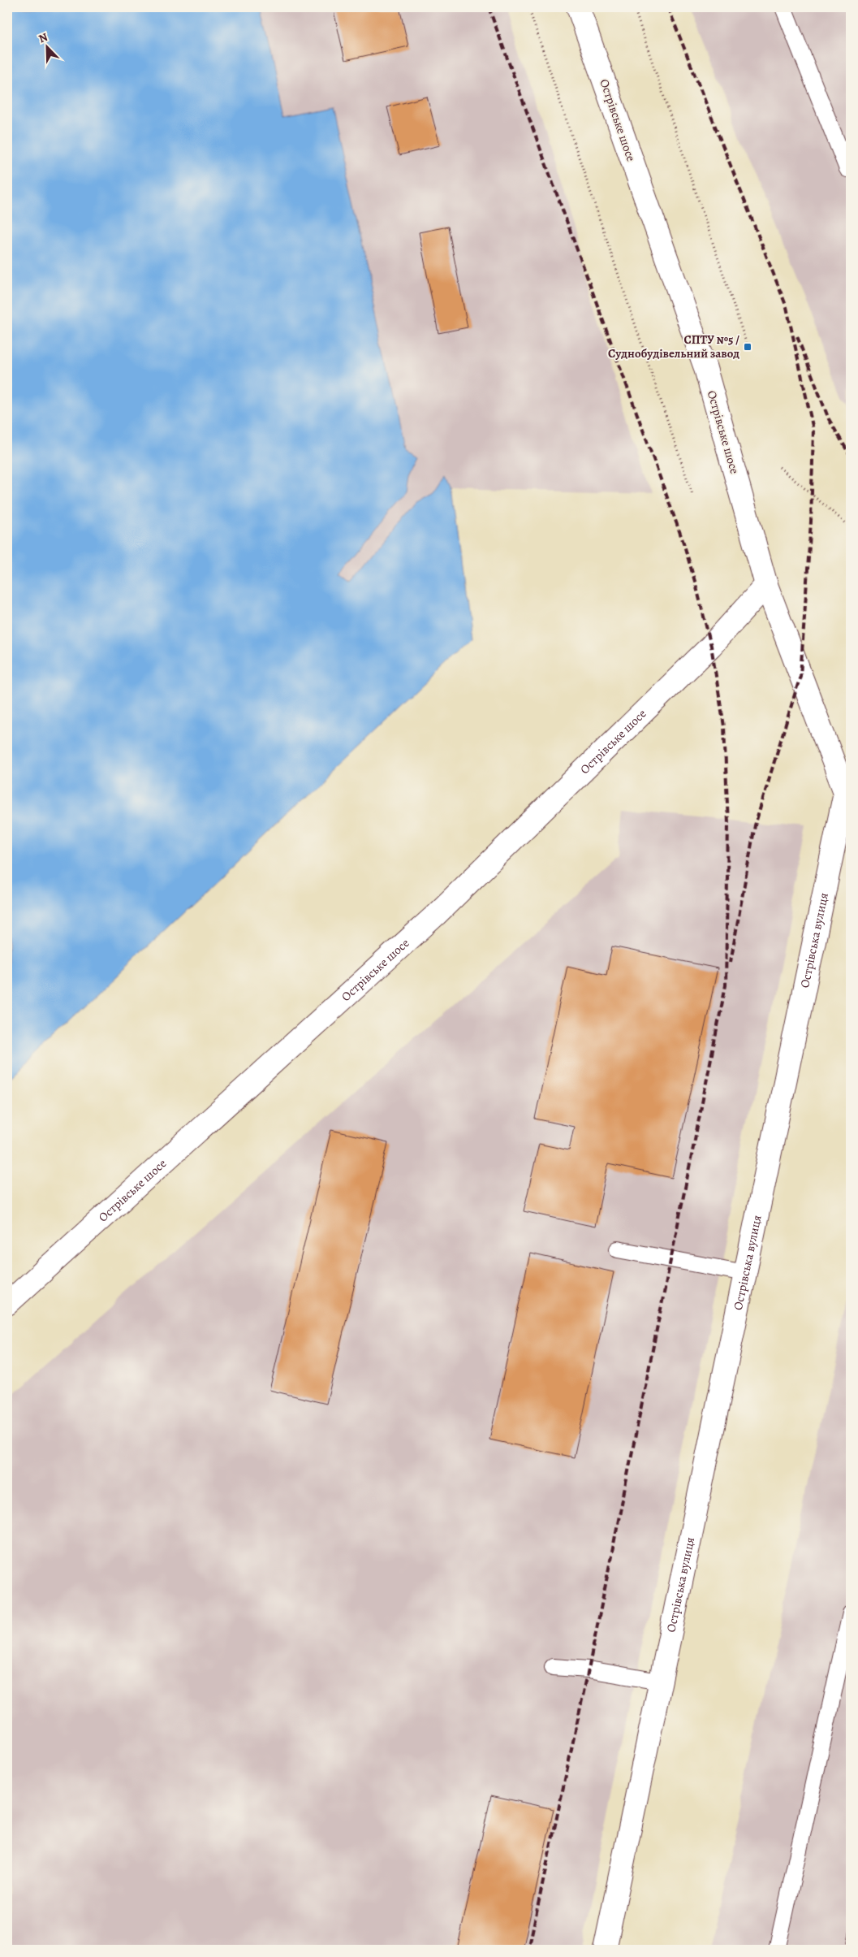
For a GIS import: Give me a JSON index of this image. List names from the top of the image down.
{
  "streets": {
    "street": ["Острівське шосе", "Острівська вулиця"]
  },
  "crossings": [
    ["Острівське шосе", "Острівська вулиця"]
  ],
  "places": {
    "transit": ["СПТУ №5 / Суднобудівельний завод"]
  },
  "north": "top left"
}
